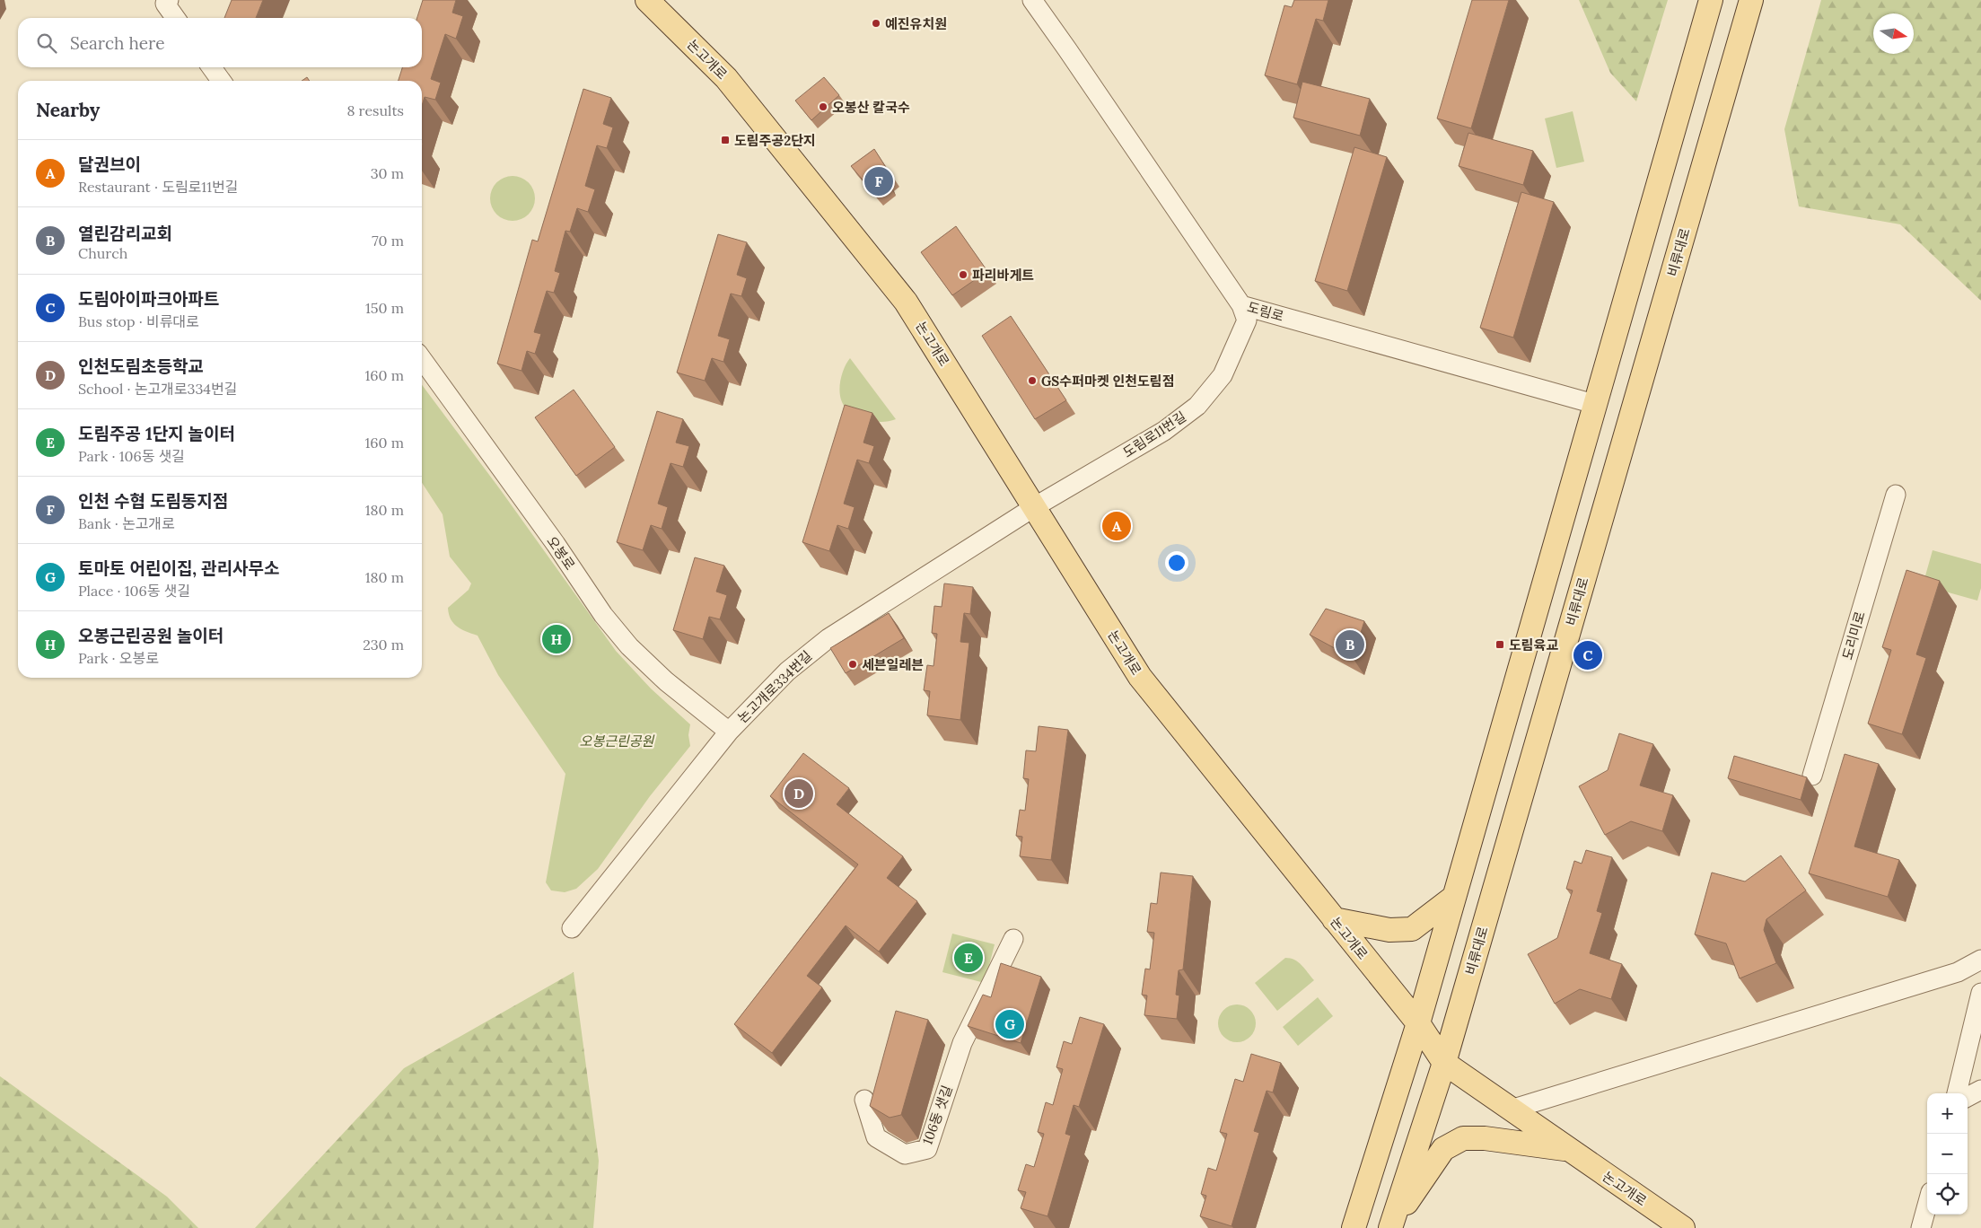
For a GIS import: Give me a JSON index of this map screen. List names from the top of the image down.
{
  "streets": {
    "main road": ["논고개로", "비류대로"],
    "street": [
      "도림로",
      "도림로11번길",
      "오봉로",
      "도리미로",
      "논고개로334번길",
      "106동 샛길"
    ]
  },
  "crossings": [
    ["논고개로", "비류대로"],
    ["논고개로", "도림로11번길"],
    ["논고개로", "논고개로334번길"],
    ["도림로", "도림로11번길"],
    ["도림로11번길", "논고개로334번길"],
    ["오봉로", "논고개로334번길"]
  ],
  "parks": ["오봉근린공원"],
  "places": {
    "other": [
      "예진유치원",
      "오봉산 칼국수",
      "파리바게트",
      "GS수퍼마켓 인천도림점",
      "세븐일레븐"
    ],
    "transit": ["도림주공2단지", "도림육교"]
  },
  "north": "right",
  "page": {
    "search": "Search here",
    "heading": ["Nearby", "8 results"],
    "list": [
      {
        "mark": "A",
        "name": "달권브이",
        "note": "Restaurant · 도림로11번길",
        "value": "30 m"
      },
      {
        "mark": "B",
        "name": "열린감리교회",
        "note": "Church",
        "value": "70 m"
      },
      {
        "mark": "C",
        "name": "도림아이파크아파트",
        "note": "Bus stop · 비류대로",
        "value": "150 m"
      },
      {
        "mark": "D",
        "name": "인천도림초등학교",
        "note": "School · 논고개로334번길",
        "value": "160 m"
      },
      {
        "mark": "E",
        "name": "도림주공 1단지 놀이터",
        "note": "Park · 106동 샛길",
        "value": "160 m"
      },
      {
        "mark": "F",
        "name": "인천 수협 도림동지점",
        "note": "Bank · 논고개로",
        "value": "180 m"
      },
      {
        "mark": "G",
        "name": "토마토 어린이집, 관리사무소",
        "note": "Place · 106동 샛길",
        "value": "180 m"
      },
      {
        "mark": "H",
        "name": "오봉근린공원 놀이터",
        "note": "Park · 오봉로",
        "value": "230 m"
      }
    ],
    "pins": [
      "F",
      "A",
      "H",
      "B",
      "C",
      "D",
      "E",
      "G"
    ],
    "map_buttons": ["+", "−"]
  }
}
